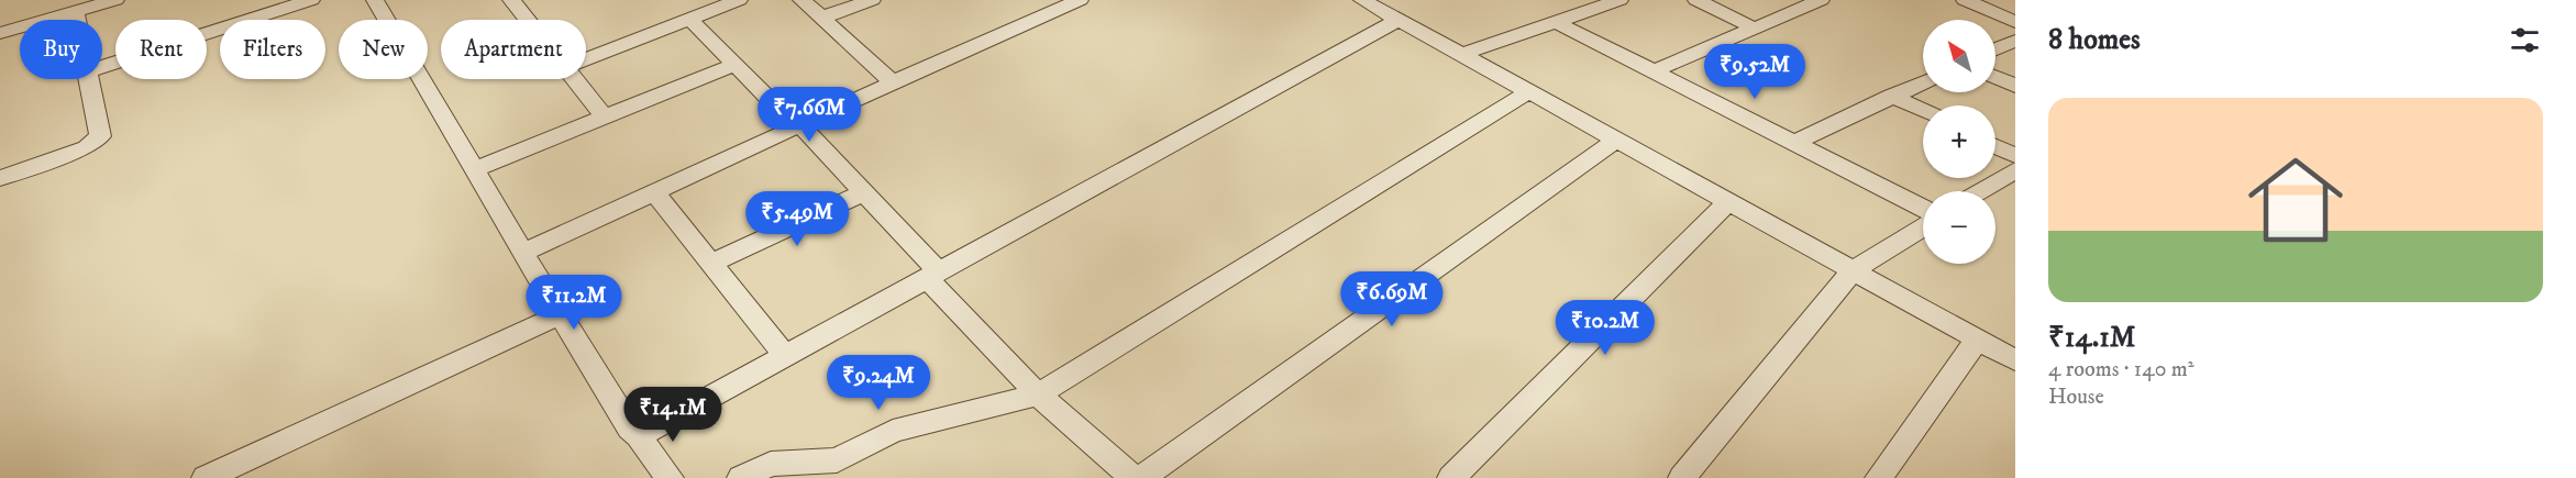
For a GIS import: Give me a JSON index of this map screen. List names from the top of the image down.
{
  "north": "top left",
  "page": {
    "heading": "8 homes",
    "map_buttons": ["+", "−"],
    "chip": [
      "Buy",
      "Rent",
      "Filters",
      "New",
      "Apartment"
    ],
    "price": [
      "₹9.52M",
      "₹7.66M",
      "₹5.49M",
      "₹6.69M",
      "₹11.2M",
      "₹10.2M",
      "₹9.24M",
      "₹14.1M"
    ],
    "list": [
      {
        "name": "₹14.1M",
        "note": "4 rooms · 140 m² · House"
      }
    ]
  }
}
